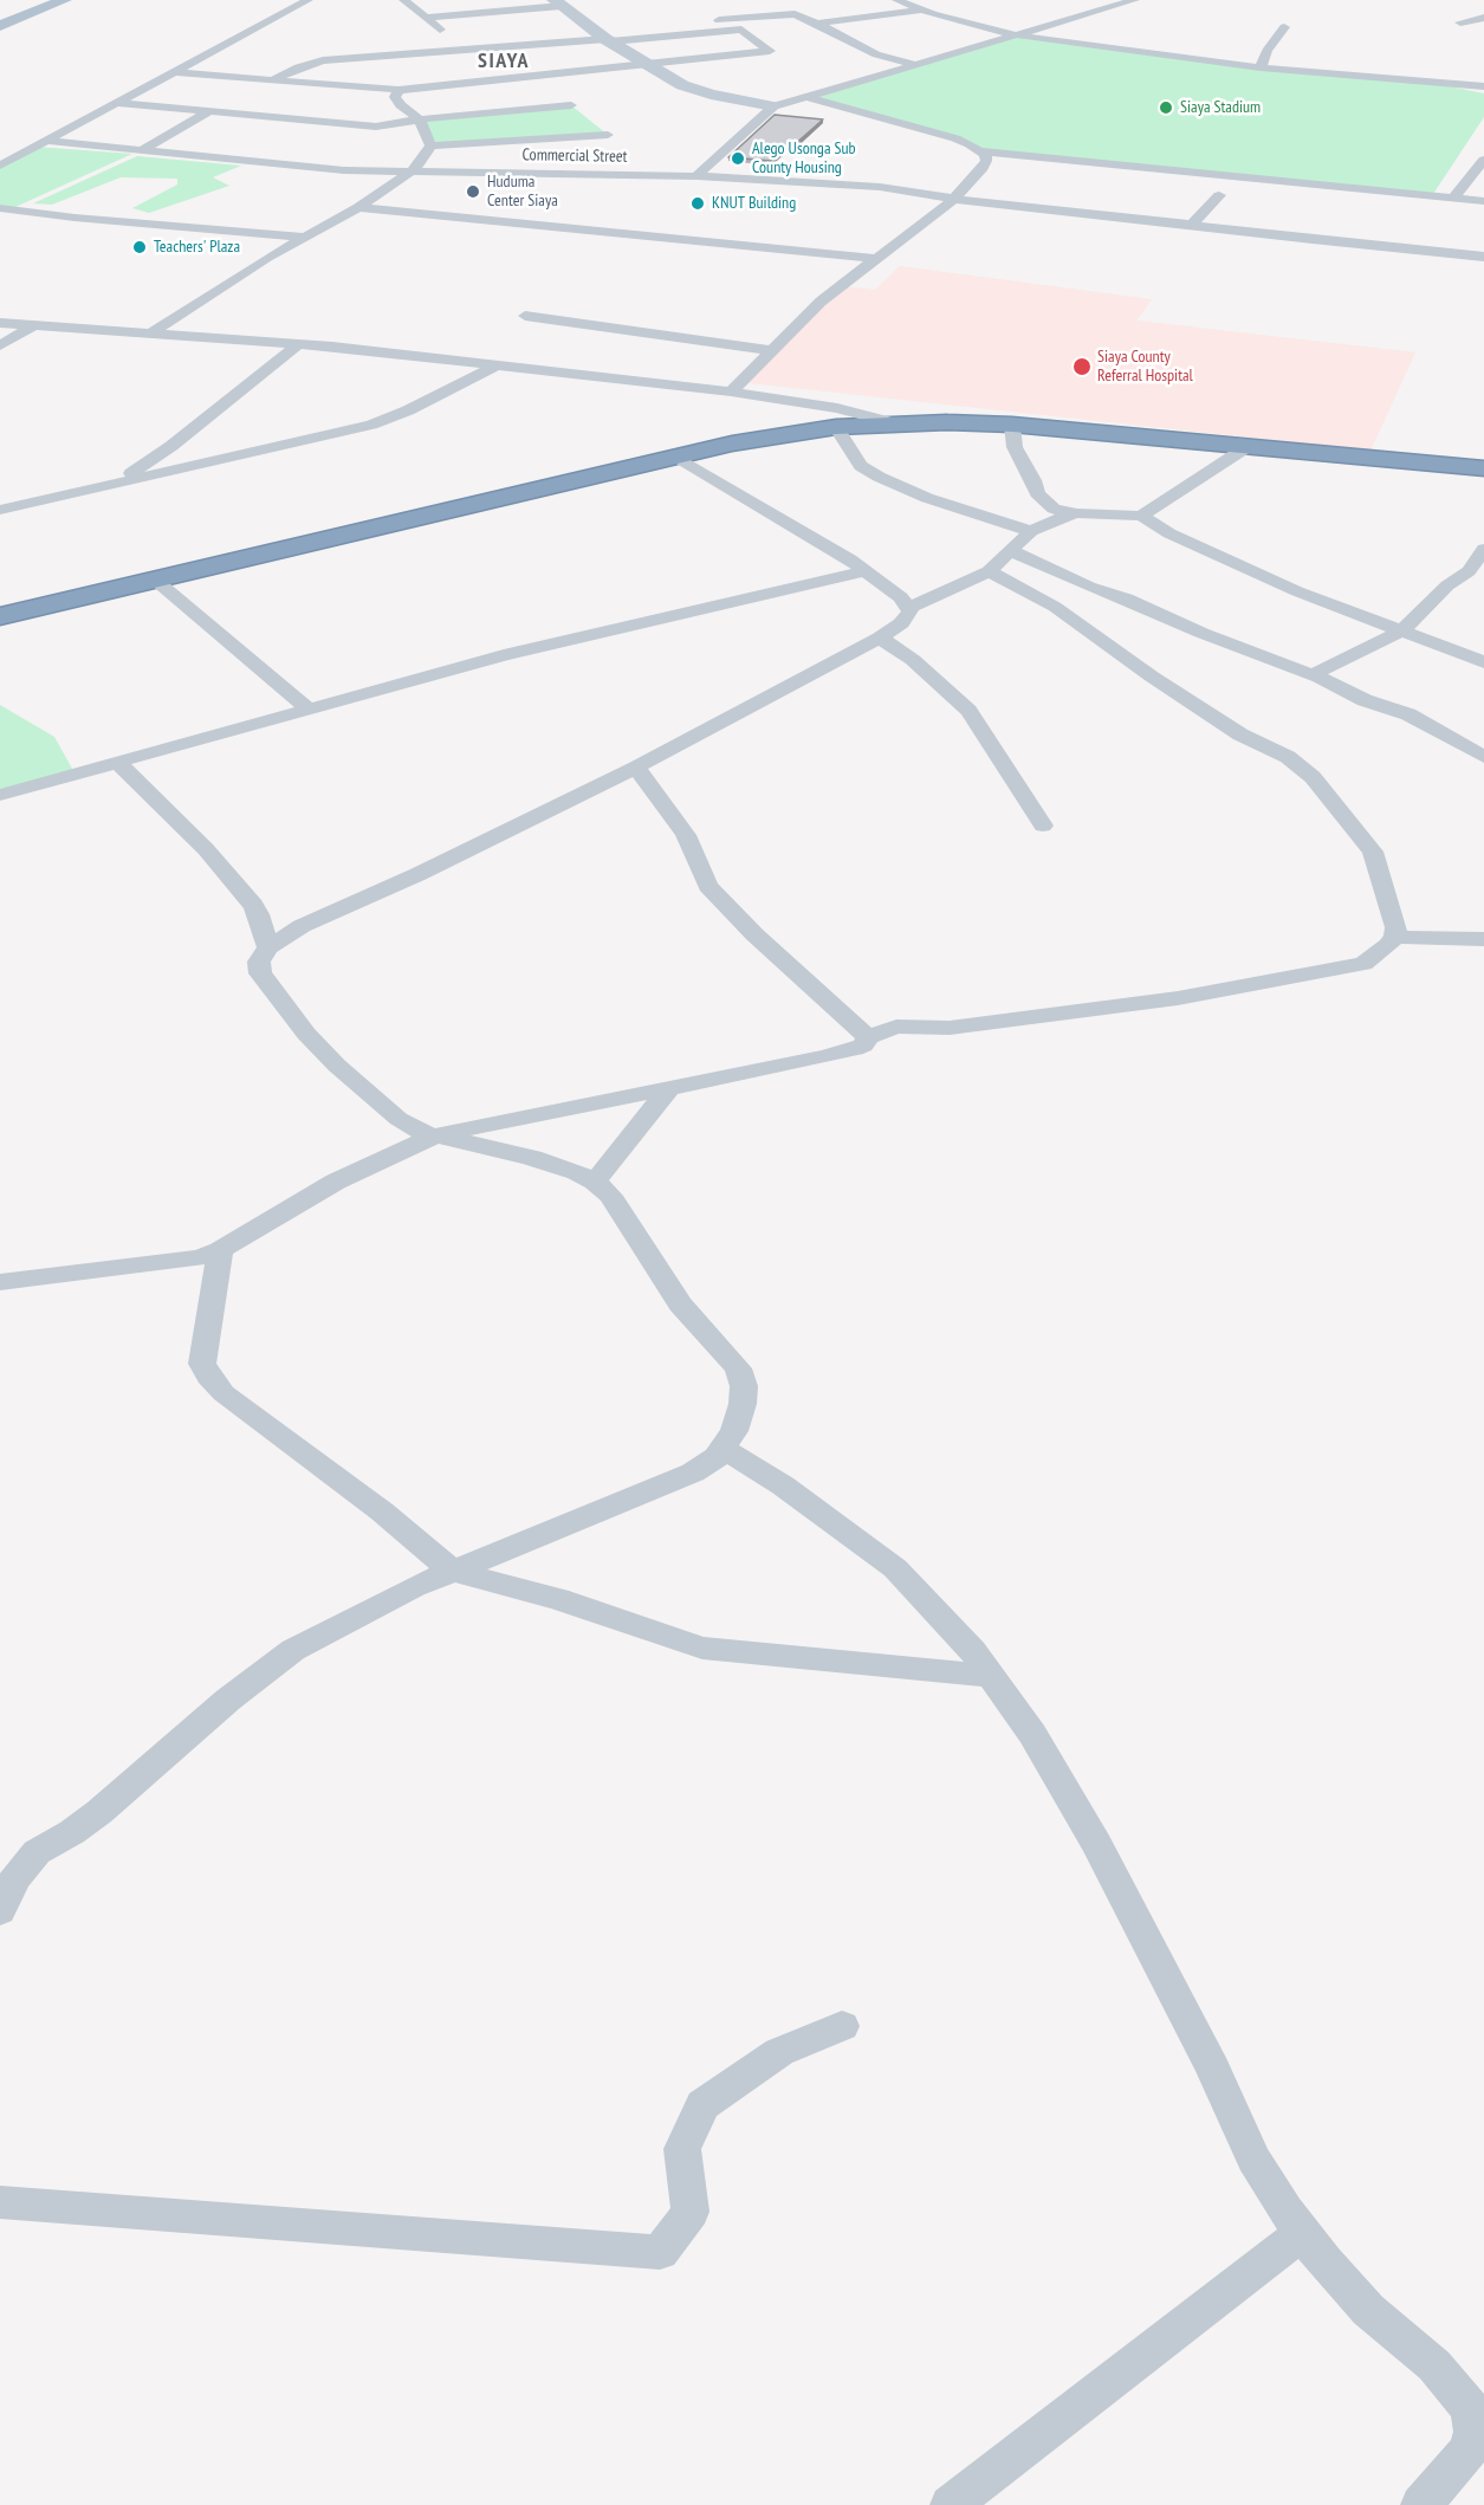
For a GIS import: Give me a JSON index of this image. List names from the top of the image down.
{
  "streets": {
    "street": ["Commercial Street"]
  },
  "districts": ["SIAYA"],
  "places": [
    "Siaya Stadium",
    "Alego Usonga Sub County Housing",
    "Huduma Center Siaya",
    "KNUT Building",
    "Teachers' Plaza",
    "Siaya County Referral Hospital"
  ]
}
